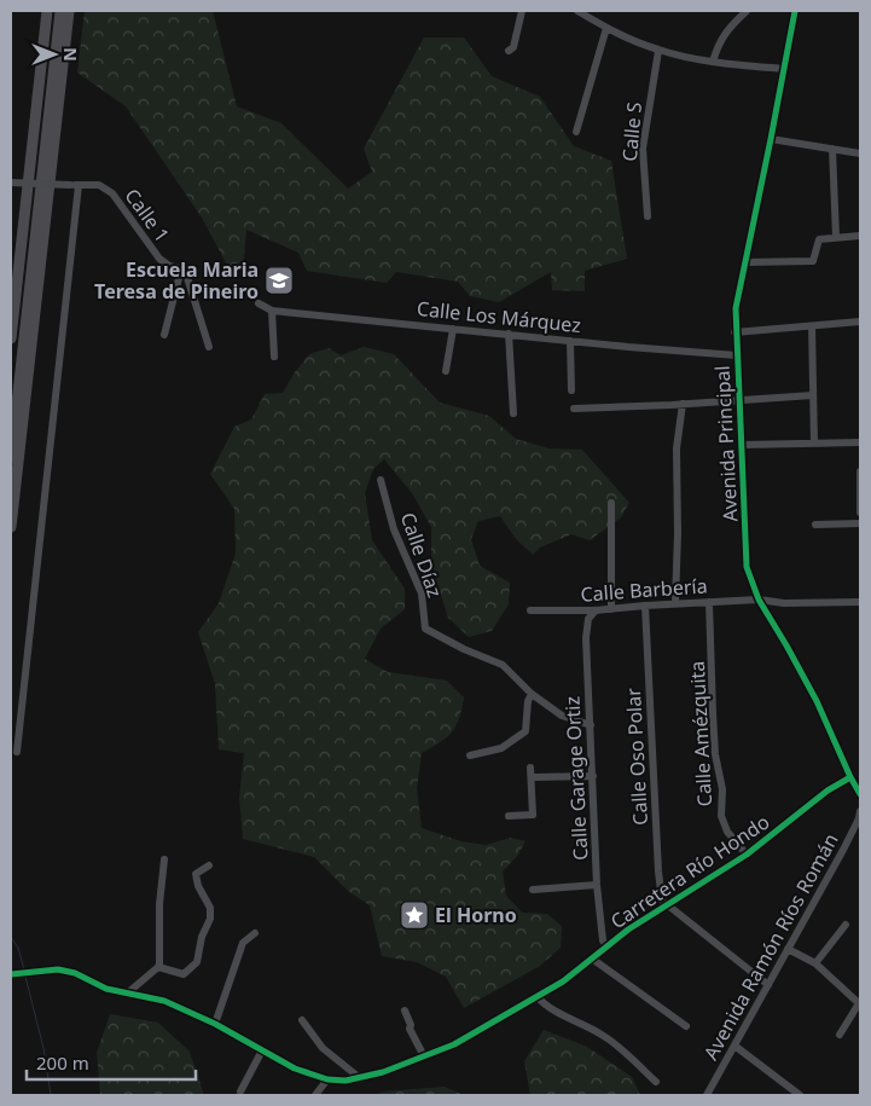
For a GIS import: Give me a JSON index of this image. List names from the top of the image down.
{
  "streets": {
    "street": [
      "Calle S",
      "Calle 1",
      "Calle Los Márquez",
      "Avenida Principal",
      "Calle Díaz",
      "Calle Barbería",
      "Calle Amézquita",
      "Calle Oso Polar",
      "Calle Garage Ortiz",
      "Carretera Río Hondo",
      "Avenida Ramón Ríos Román"
    ]
  },
  "crossings": [
    ["Calle Los Márquez", "Avenida Principal"],
    ["Avenida Principal", "Calle Barbería"],
    ["Avenida Principal", "Carretera Río Hondo"],
    ["Calle Díaz", "Calle Garage Ortiz"],
    ["Calle Barbería", "Calle Amézquita"],
    ["Calle Barbería", "Calle Oso Polar"],
    ["Calle Barbería", "Calle Garage Ortiz"],
    ["Calle Amézquita", "Carretera Río Hondo"],
    ["Calle Oso Polar", "Carretera Río Hondo"],
    ["Calle Garage Ortiz", "Carretera Río Hondo"]
  ],
  "places": {
    "school or university": ["Escuela Maria Teresa de Pineiro"],
    "place": ["El Horno"]
  },
  "scale_bar": "200 m",
  "north": "right"
}
